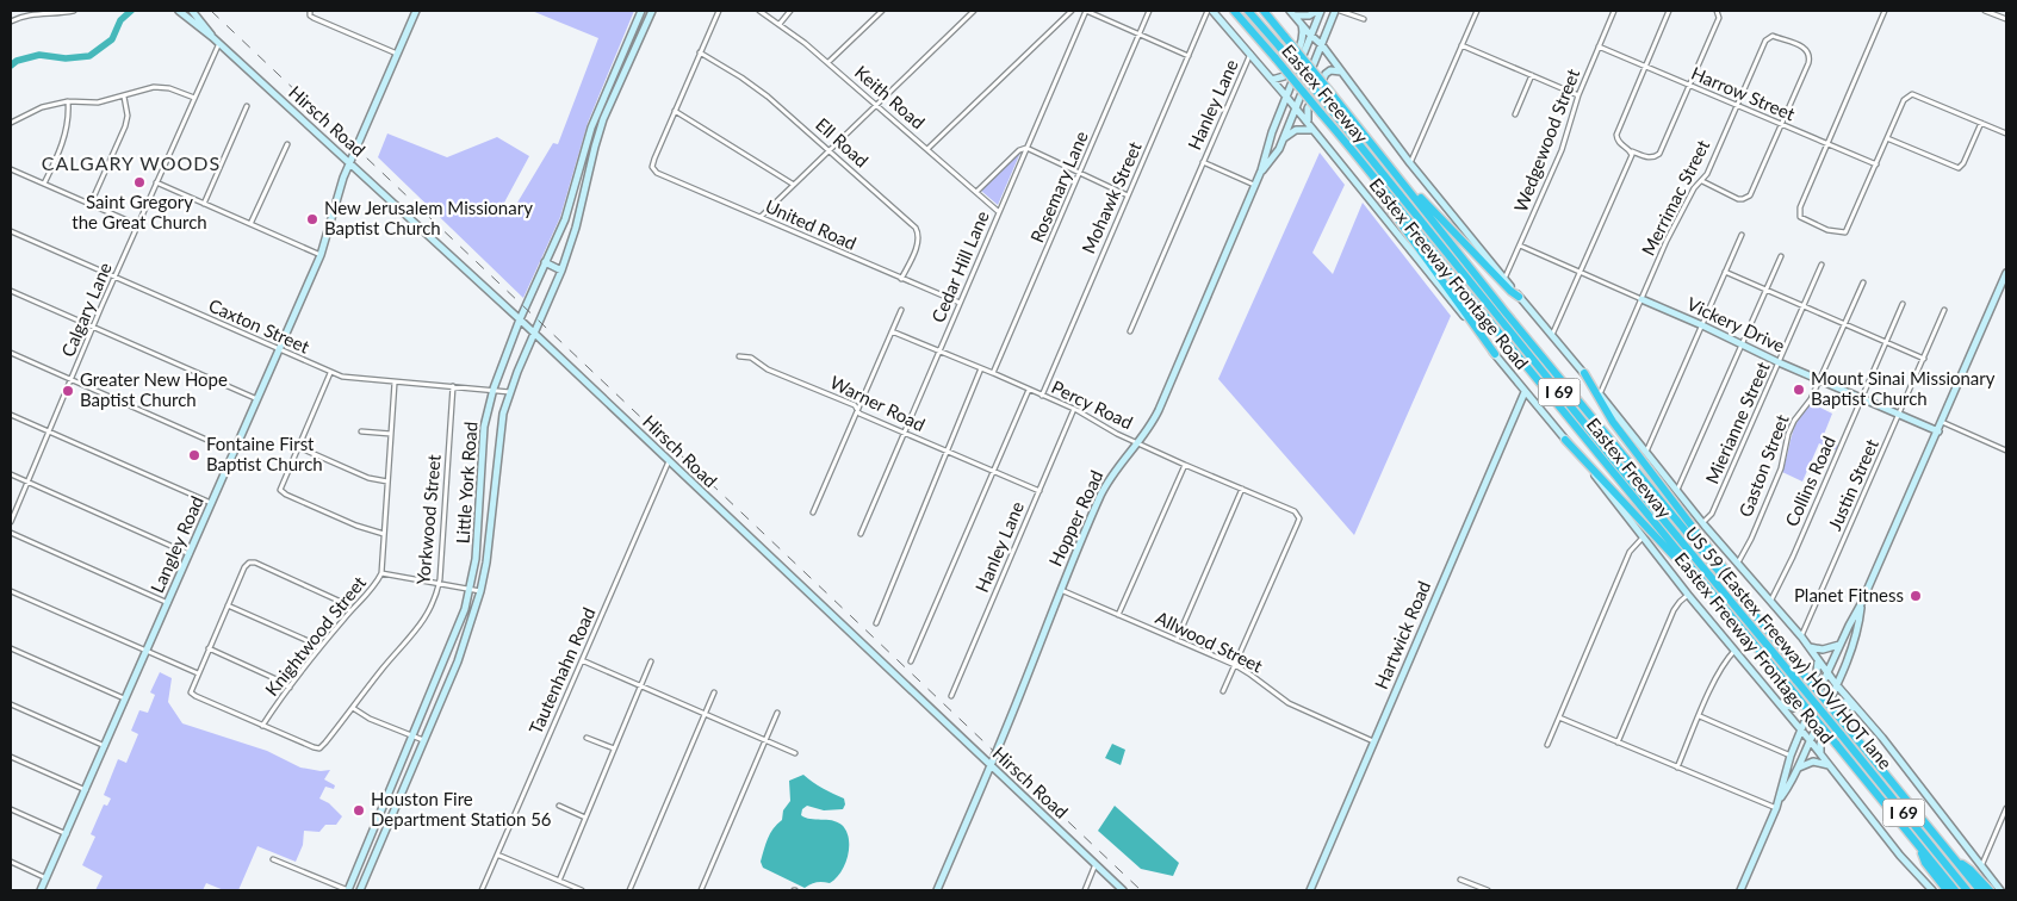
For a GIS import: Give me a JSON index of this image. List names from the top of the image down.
{
  "streets": {
    "highway": ["Eastex Freeway", "I 69", "US 59 (Eastex Freeway) HOV/HOT lane"],
    "main road": [
      "Hirsch Road",
      "Eastex Freeway Frontage Road",
      "Vickery Drive",
      "Little York Road",
      "Hopper Road",
      "Langley Road",
      "Hartwick Road"
    ],
    "street": [
      "Harrow Street",
      "Keith Road",
      "Hanley Lane",
      "Wedgewood Street",
      "Ell Road",
      "Rosemary Lane",
      "Mohawk Street",
      "Merrimac Street",
      "United Road",
      "Cedar Hill Lane",
      "Calgary Lane",
      "Caxton Street",
      "Warner Road",
      "Percy Road",
      "Mierianne Street",
      "Gaston Street",
      "Collins Road",
      "Justin Street",
      "Yorkwood Street",
      "Knightwood Street",
      "Allwood Street",
      "Tautenhahn Road"
    ]
  },
  "crossings": [
    ["Harrow Street", "Wedgewood Street"],
    ["Harrow Street", "Merrimac Street"],
    ["Keith Road", "Cedar Hill Lane"],
    ["Hanley Lane", "Eastex Freeway Frontage Road"],
    ["Hanley Lane", "Warner Road"],
    ["Hanley Lane", "Percy Road"],
    ["Hirsch Road", "Calgary Lane"],
    ["Hirsch Road", "Little York Road"],
    ["Hirsch Road", "Hopper Road"],
    ["Hirsch Road", "Langley Road"],
    ["Hirsch Road", "Tautenhahn Road"],
    ["Wedgewood Street", "Vickery Drive"],
    ["Ell Road", "United Road"],
    ["Rosemary Lane", "Percy Road"],
    ["Mohawk Street", "Eastex Freeway Frontage Road"],
    ["Mohawk Street", "Percy Road"],
    ["Merrimac Street", "Vickery Drive"],
    ["United Road", "Cedar Hill Lane"],
    ["Cedar Hill Lane", "Warner Road"],
    ["Cedar Hill Lane", "Percy Road"],
    ["Eastex Freeway Frontage Road", "Hopper Road"],
    ["Eastex Freeway Frontage Road", "Hartwick Road"],
    ["Calgary Lane", "Caxton Street"],
    ["Vickery Drive", "Mierianne Street"],
    ["Vickery Drive", "Gaston Street"],
    ["Vickery Drive", "Collins Road"],
    ["Vickery Drive", "Justin Street"],
    ["Caxton Street", "Little York Road"],
    ["Caxton Street", "Yorkwood Street"],
    ["Caxton Street", "Langley Road"],
    ["Caxton Street", "Knightwood Street"],
    ["Percy Road", "Hopper Road"],
    ["Percy Road", "Allwood Street"],
    ["Hopper Road", "Allwood Street"],
    ["Yorkwood Street", "Knightwood Street"],
    ["Hartwick Road", "Allwood Street"]
  ],
  "districts": ["CALGARY WOODS"],
  "places": [
    "Saint Gregory the Great Church",
    "New Jerusalem Missionary Baptist Church",
    "Mount Sinai Missionary Baptist Church",
    "Greater New Hope Baptist Church",
    "Fontaine First Baptist Church",
    "Planet Fitness",
    "Houston Fire Department Station 56"
  ]
}
